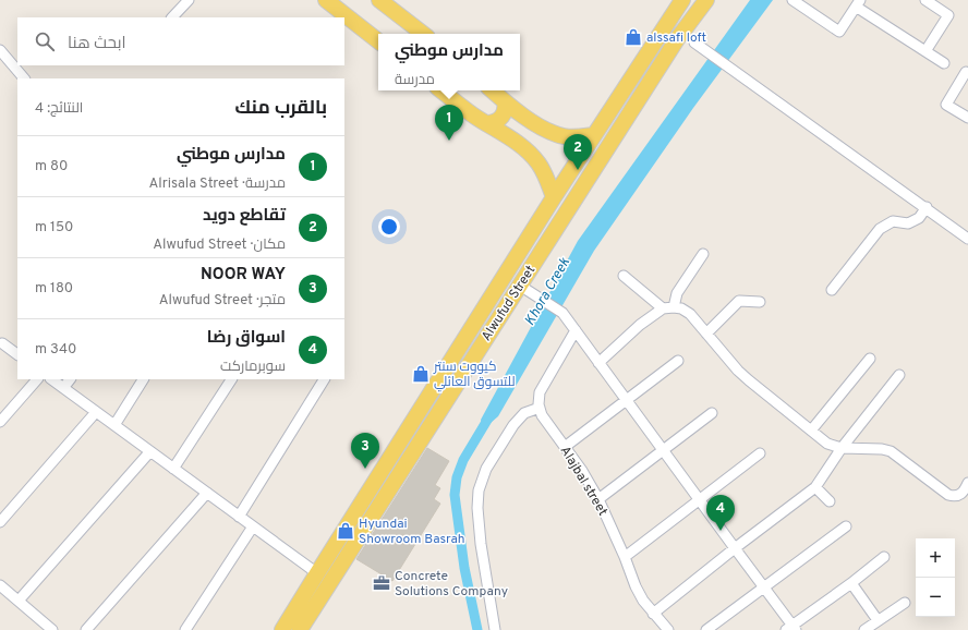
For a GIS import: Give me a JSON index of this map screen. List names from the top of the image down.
{
  "streets": {
    "main road": ["Alwufud Street"],
    "street": ["Alajbal street"]
  },
  "water": ["Khora Creek"],
  "places": {
    "shop": ["alssafi loft", "كيووت سنتر للتسوق العائلي", "Hyundai Showroom Basrah"],
    "office": ["Concrete Solutions Company"]
  },
  "page": {
    "search": "ابحث هنا",
    "popup": ["مدارس موطني", "مدرسة"],
    "heading": ["بالقرب منك", "النتائج: 4"],
    "pins": [
      "1",
      "2",
      "3",
      "4"
    ],
    "list": [
      {
        "mark": "1",
        "name": "مدارس موطني",
        "note": "مدرسة · Alrisala Street",
        "value": "80 m"
      },
      {
        "mark": "2",
        "name": "تقاطع دويد",
        "note": "مكان · Alwufud Street",
        "value": "150 m"
      },
      {
        "mark": "3",
        "name": "NOOR WAY",
        "note": "متجر · Alwufud Street",
        "value": "180 m"
      },
      {
        "mark": "4",
        "name": "اسواق رضا",
        "note": "سوبرماركت",
        "value": "340 m"
      }
    ],
    "map_buttons": ["+", "−"]
  }
}
